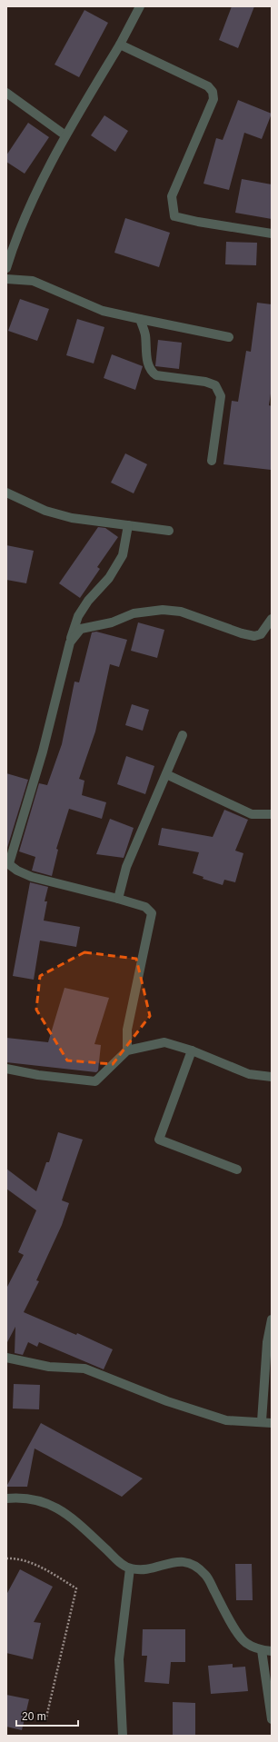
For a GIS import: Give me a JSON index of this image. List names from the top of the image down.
{
  "scale_bar": "20 m"
}
